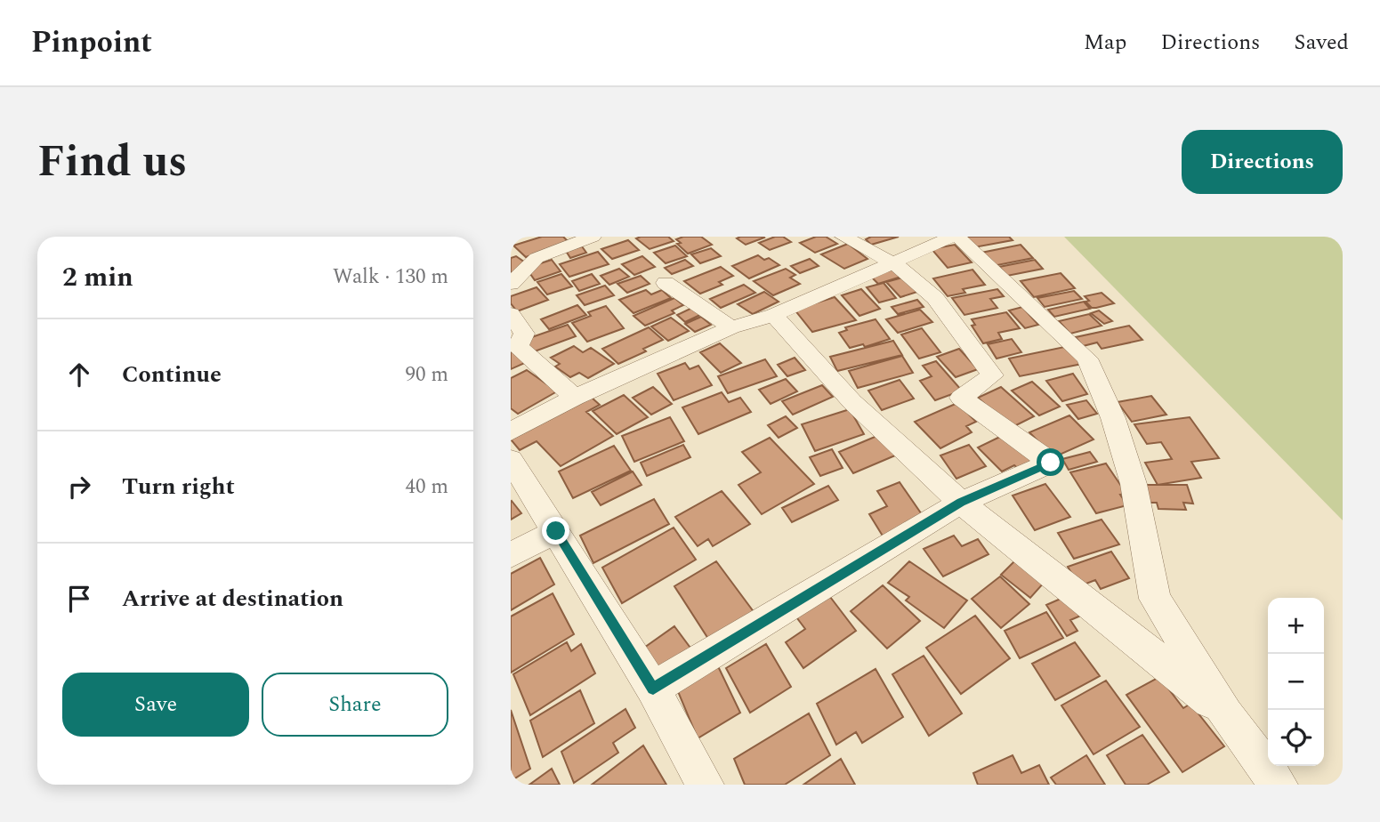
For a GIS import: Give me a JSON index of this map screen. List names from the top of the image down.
{
  "page": {
    "header": "Pinpoint",
    "nav": ["Map", "Directions", "Saved"],
    "title": "Find us",
    "buttons": [
      "Directions",
      ["Save", "Share"]
    ],
    "heading": ["2 min", "Walk · 130 m"],
    "list": [
      ["Continue", "90 m"],
      ["Turn right", "40 m"],
      "Arrive at destination"
    ],
    "map_buttons": ["+", "−"]
  }
}
